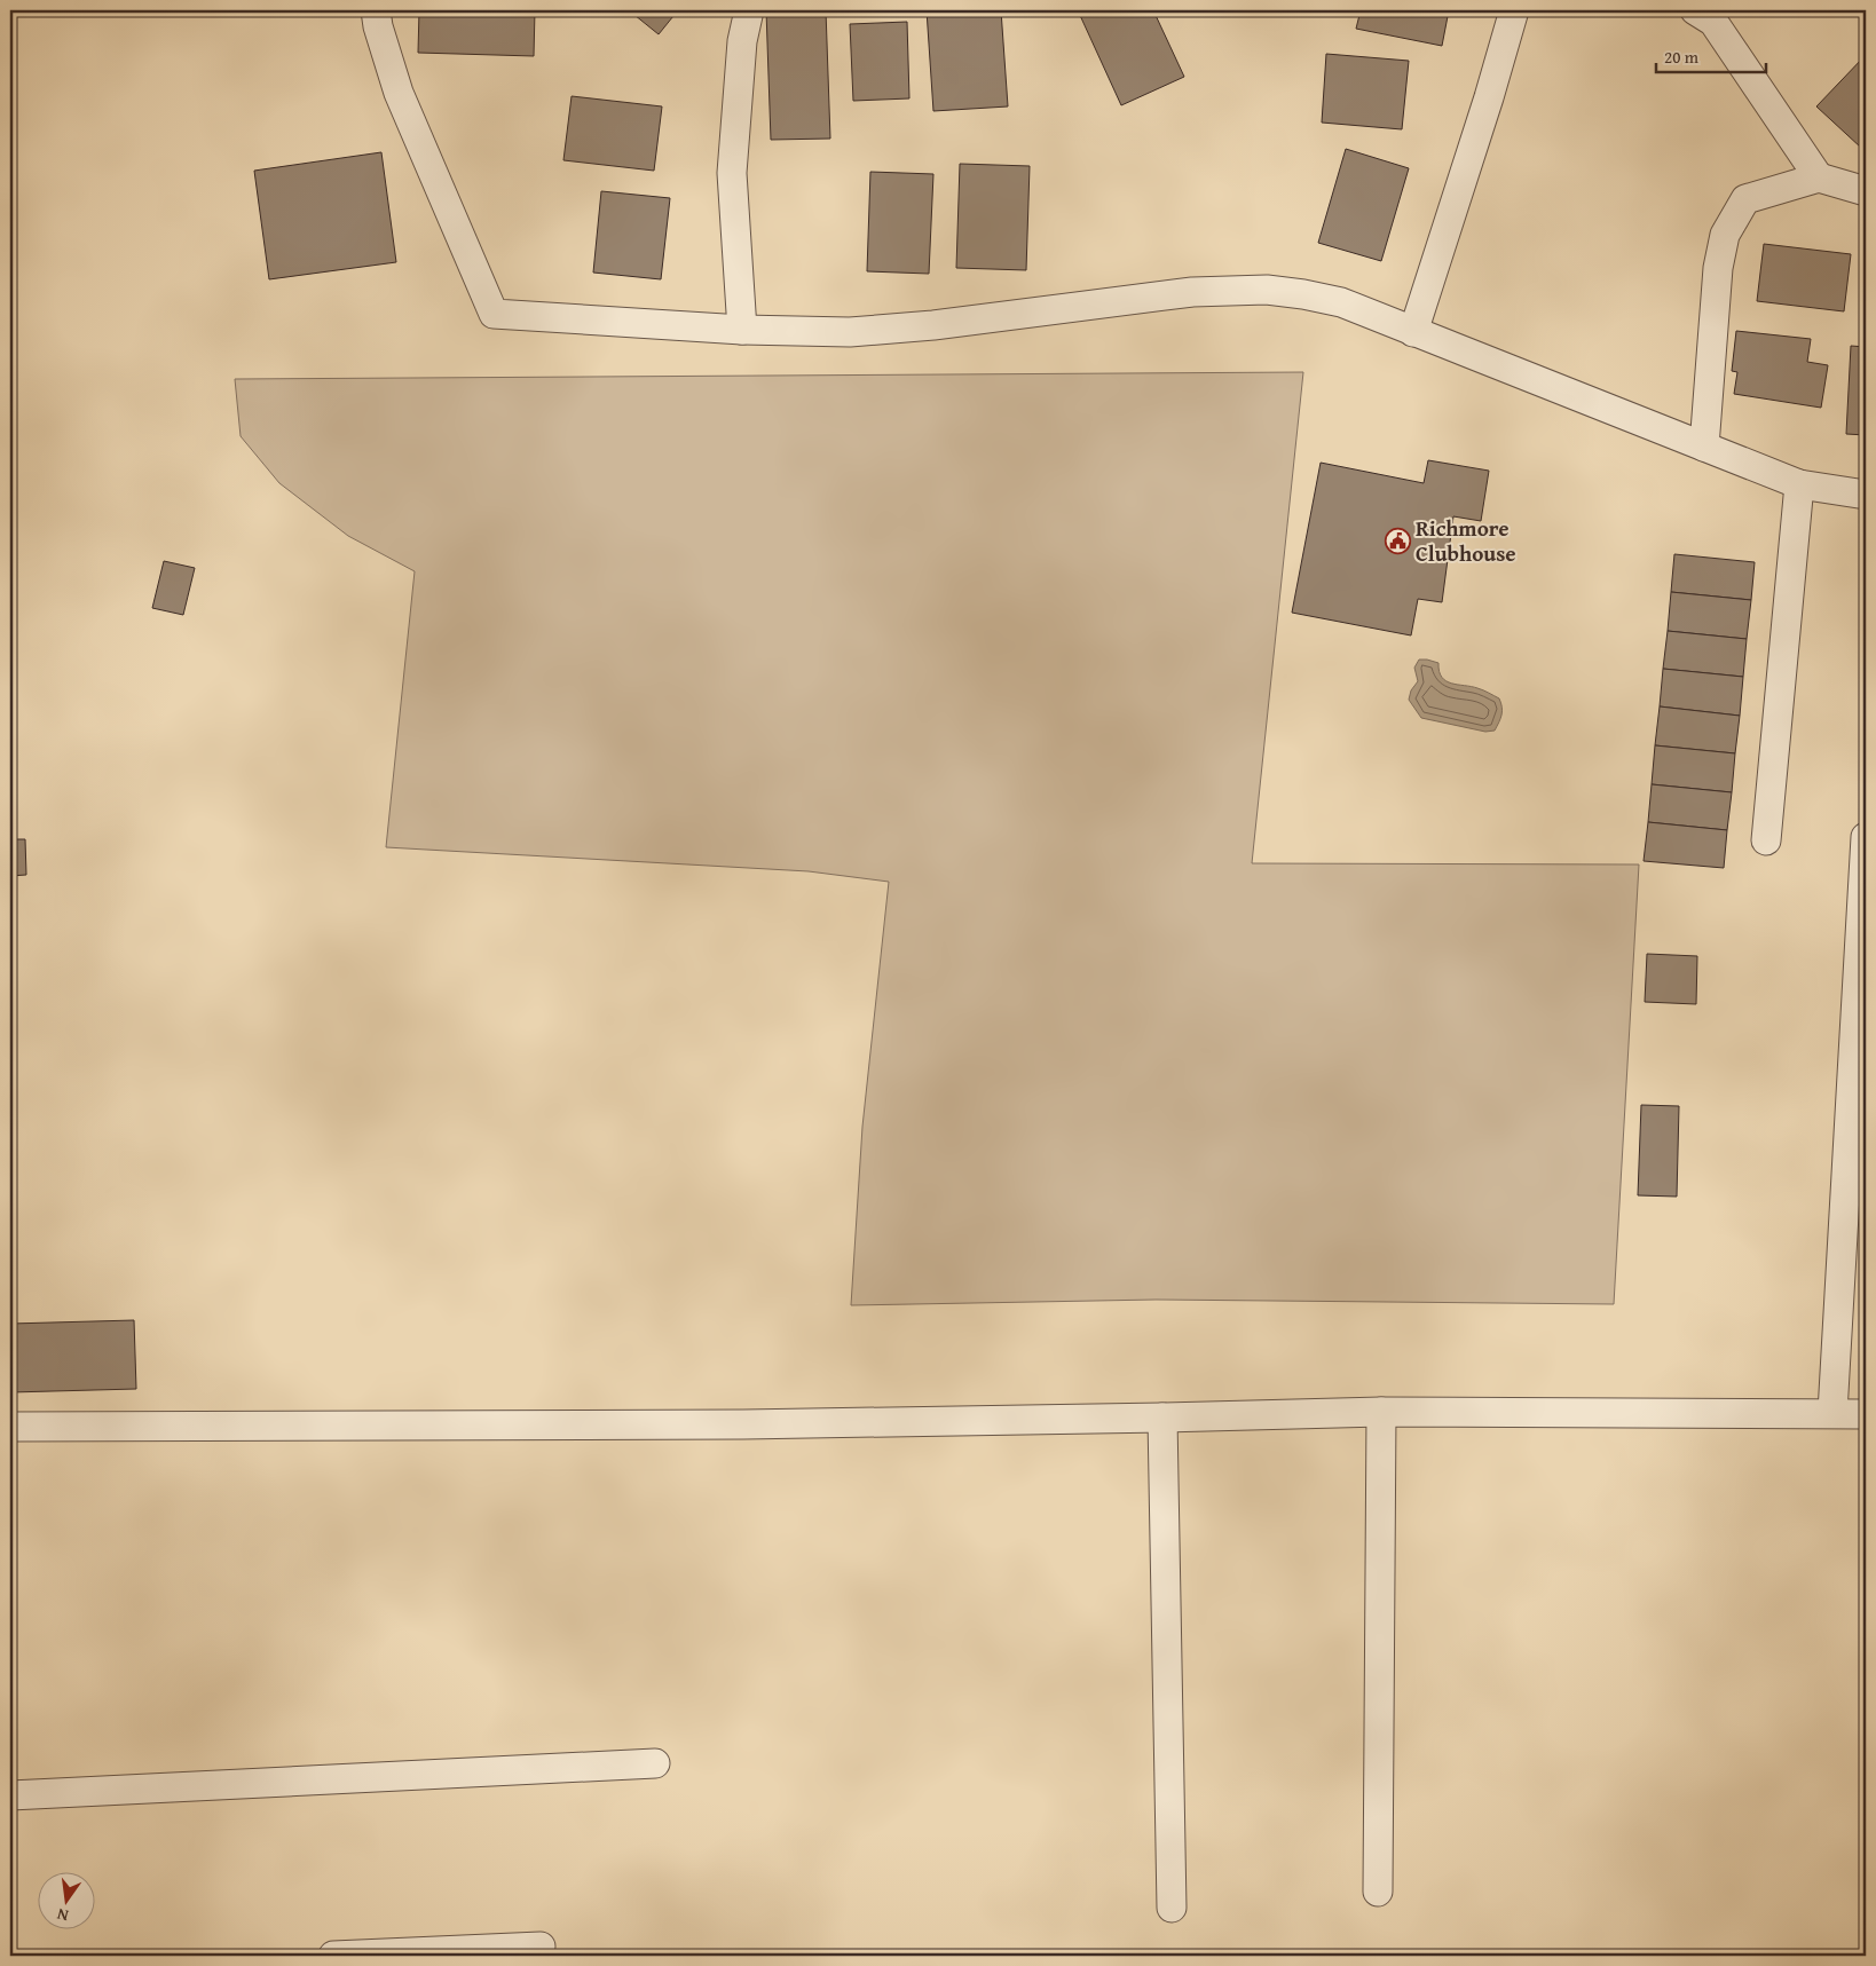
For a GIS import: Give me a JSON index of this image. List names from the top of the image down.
{
  "places": {
    "public building": ["Richmore Clubhouse"]
  },
  "scale_bar": "20 m",
  "north": "bottom"
}
